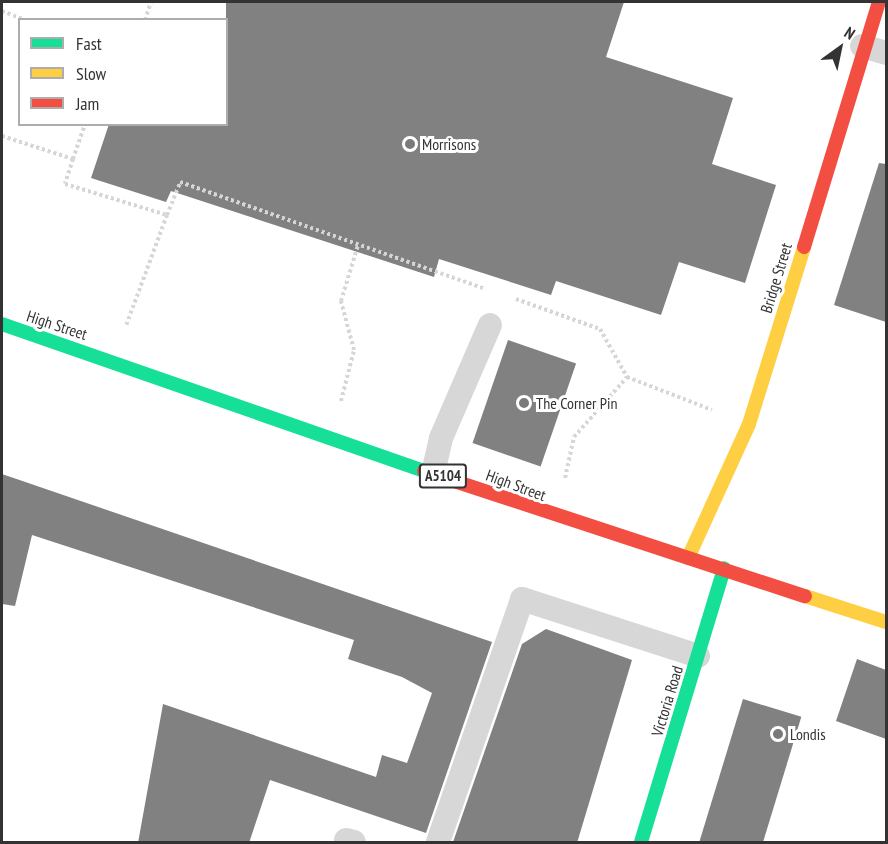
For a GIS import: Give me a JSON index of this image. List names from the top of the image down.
{
  "streets": {
    "main road": [
      "Bridge Street",
      "High Street",
      "A5104",
      "Victoria Road"
    ]
  },
  "crossings": [
    ["Bridge Street", "High Street"],
    ["High Street", "Victoria Road"]
  ],
  "places": ["Morrisons", "The Corner Pin", "Londis"],
  "legend": ["Fast", "Slow", "Jam"],
  "north": "top right"
}
